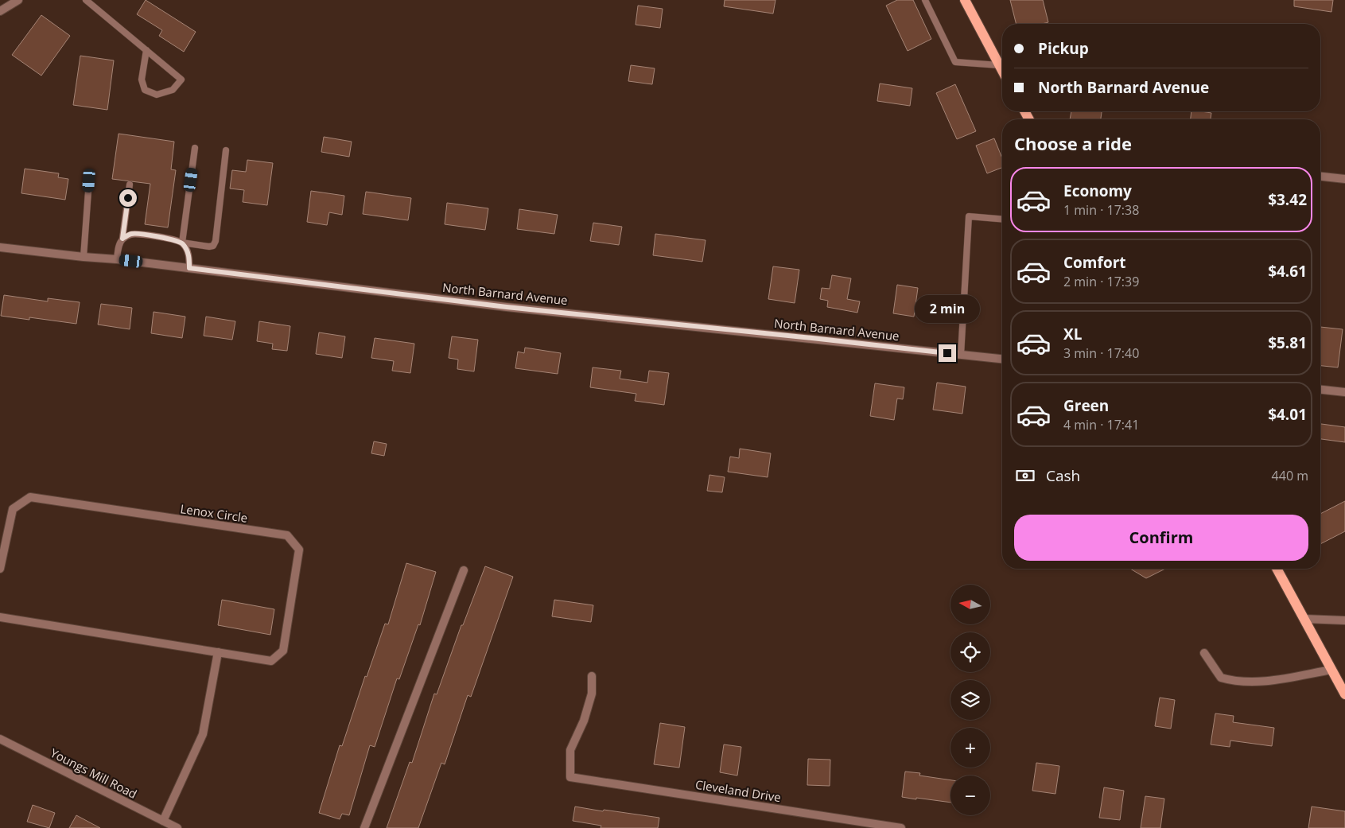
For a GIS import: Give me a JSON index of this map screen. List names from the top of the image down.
{
  "streets": {
    "street": [
      "North Barnard Avenue",
      "Lenox Circle",
      "Youngs Mill Road",
      "Cleveland Drive"
    ]
  },
  "north": "left",
  "page": {
    "banner": ["Pickup", "North Barnard Avenue"],
    "heading": "Choose a ride",
    "list": [
      {
        "name": "Economy",
        "note": "1 min · 17:38",
        "value": "$3.42"
      },
      {
        "name": "Comfort",
        "note": "2 min · 17:39",
        "value": "$4.61"
      },
      {
        "name": "XL",
        "note": "3 min · 17:40",
        "value": "$5.81"
      },
      {
        "name": "Green",
        "note": "4 min · 17:41",
        "value": "$4.01"
      }
    ],
    "bubble": "2 min",
    "pay": ["Cash", "440 m"],
    "buttons": "Confirm",
    "map_buttons": ["+", "−"]
  }
}
